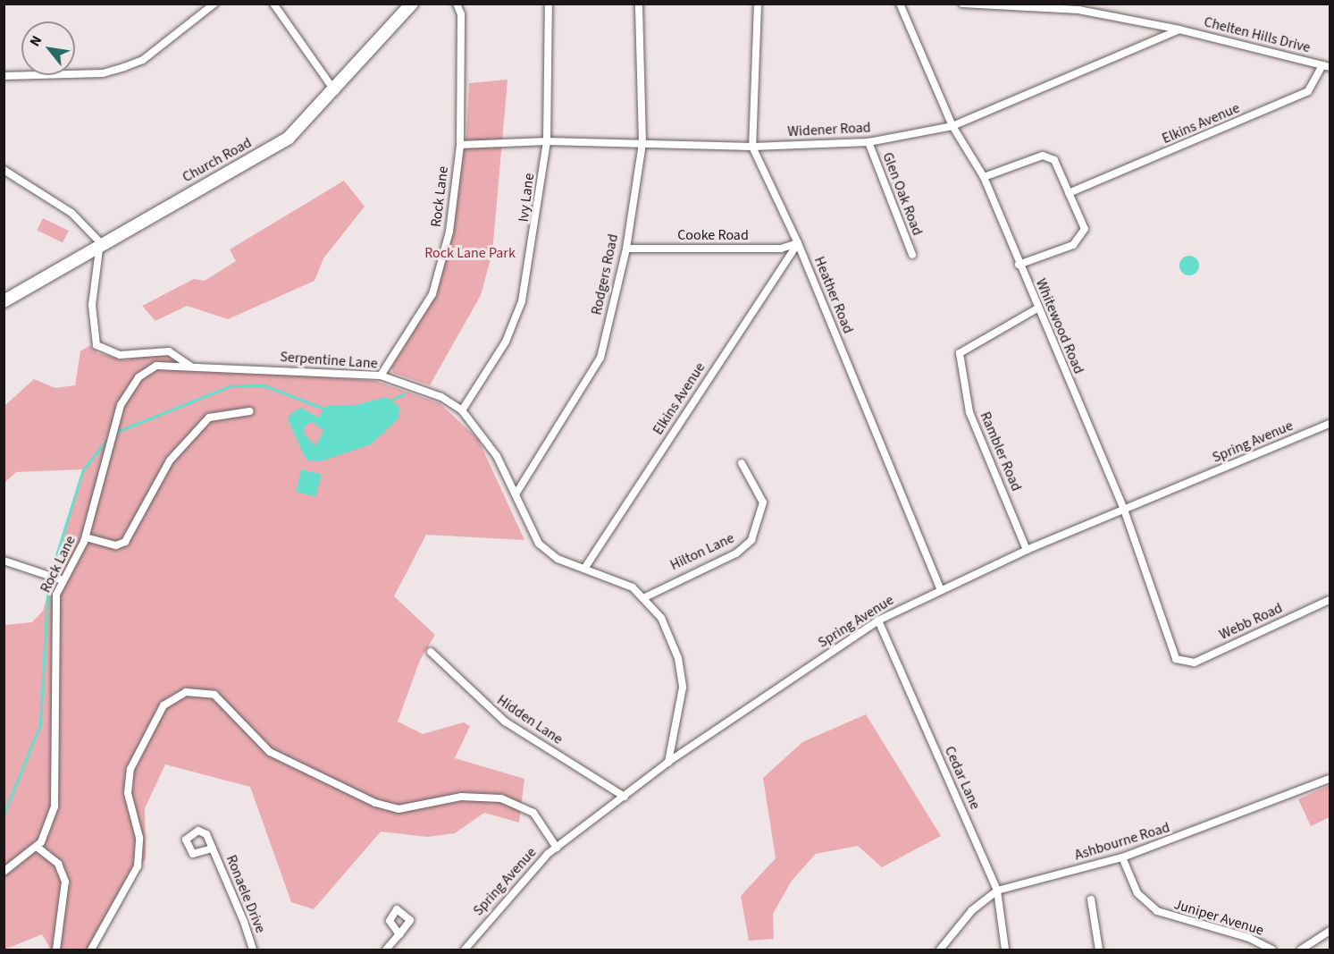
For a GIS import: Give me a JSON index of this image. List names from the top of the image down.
{
  "streets": {
    "main road": ["Church Road"],
    "street": [
      "Chelten Hills Drive",
      "Elkins Avenue",
      "Widener Road",
      "Glen Oak Road",
      "Rock Lane",
      "Ivy Lane",
      "Cooke Road",
      "Rodgers Road",
      "Heather Road",
      "Whitewood Road",
      "Serpentine Lane",
      "Spring Avenue",
      "Rambler Road",
      "Hilton Lane",
      "Webb Road",
      "Hidden Lane",
      "Cedar Lane",
      "Ashbourne Road",
      "Ronaele Drive",
      "Juniper Avenue"
    ]
  },
  "crossings": [
    ["Chelten Hills Drive", "Elkins Avenue"],
    ["Chelten Hills Drive", "Widener Road"],
    ["Elkins Avenue", "Cooke Road"],
    ["Elkins Avenue", "Heather Road"],
    ["Elkins Avenue", "Serpentine Lane"],
    ["Widener Road", "Glen Oak Road"],
    ["Widener Road", "Rock Lane"],
    ["Widener Road", "Ivy Lane"],
    ["Widener Road", "Rodgers Road"],
    ["Widener Road", "Heather Road"],
    ["Widener Road", "Whitewood Road"],
    ["Church Road", "Serpentine Lane"],
    ["Rock Lane", "Serpentine Lane"],
    ["Ivy Lane", "Serpentine Lane"],
    ["Cooke Road", "Rodgers Road"],
    ["Cooke Road", "Heather Road"],
    ["Rodgers Road", "Serpentine Lane"],
    ["Heather Road", "Spring Avenue"],
    ["Whitewood Road", "Spring Avenue"],
    ["Whitewood Road", "Rambler Road"],
    ["Whitewood Road", "Webb Road"],
    ["Serpentine Lane", "Hilton Lane"],
    ["Spring Avenue", "Rambler Road"],
    ["Spring Avenue", "Hidden Lane"],
    ["Spring Avenue", "Cedar Lane"],
    ["Cedar Lane", "Ashbourne Road"],
    ["Ashbourne Road", "Juniper Avenue"]
  ],
  "parks": ["Rock Lane Park"],
  "north": "top left"
}
